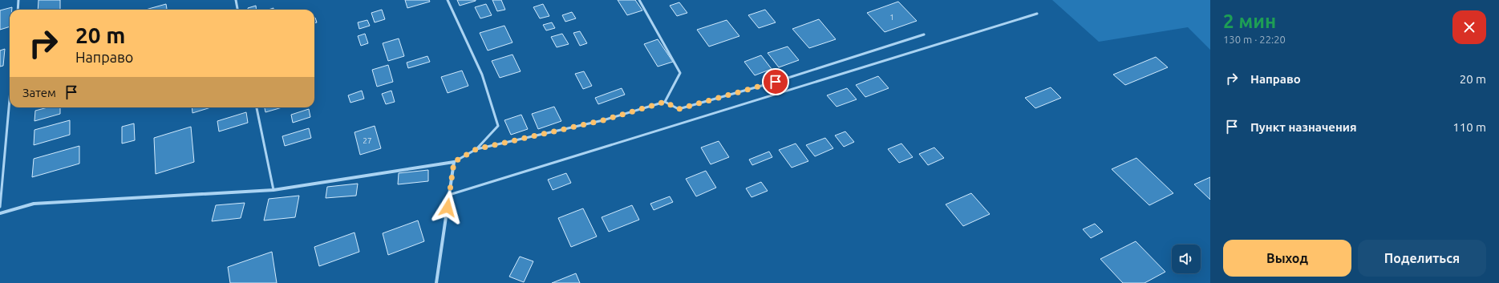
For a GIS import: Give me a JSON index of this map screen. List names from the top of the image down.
{
  "house_numbers": ["1", "27"],
  "page": {
    "heading": ["2 мин", "130 m · 22:20"],
    "turn": ["20 m", "Направо"],
    "list": [
      {
        "name": "Направо",
        "value": "20 m"
      },
      {
        "name": "Пункт назначения",
        "value": "110 m"
      }
    ],
    "then": "Затем",
    "buttons": ["Выход", "Поделиться"]
  }
}
